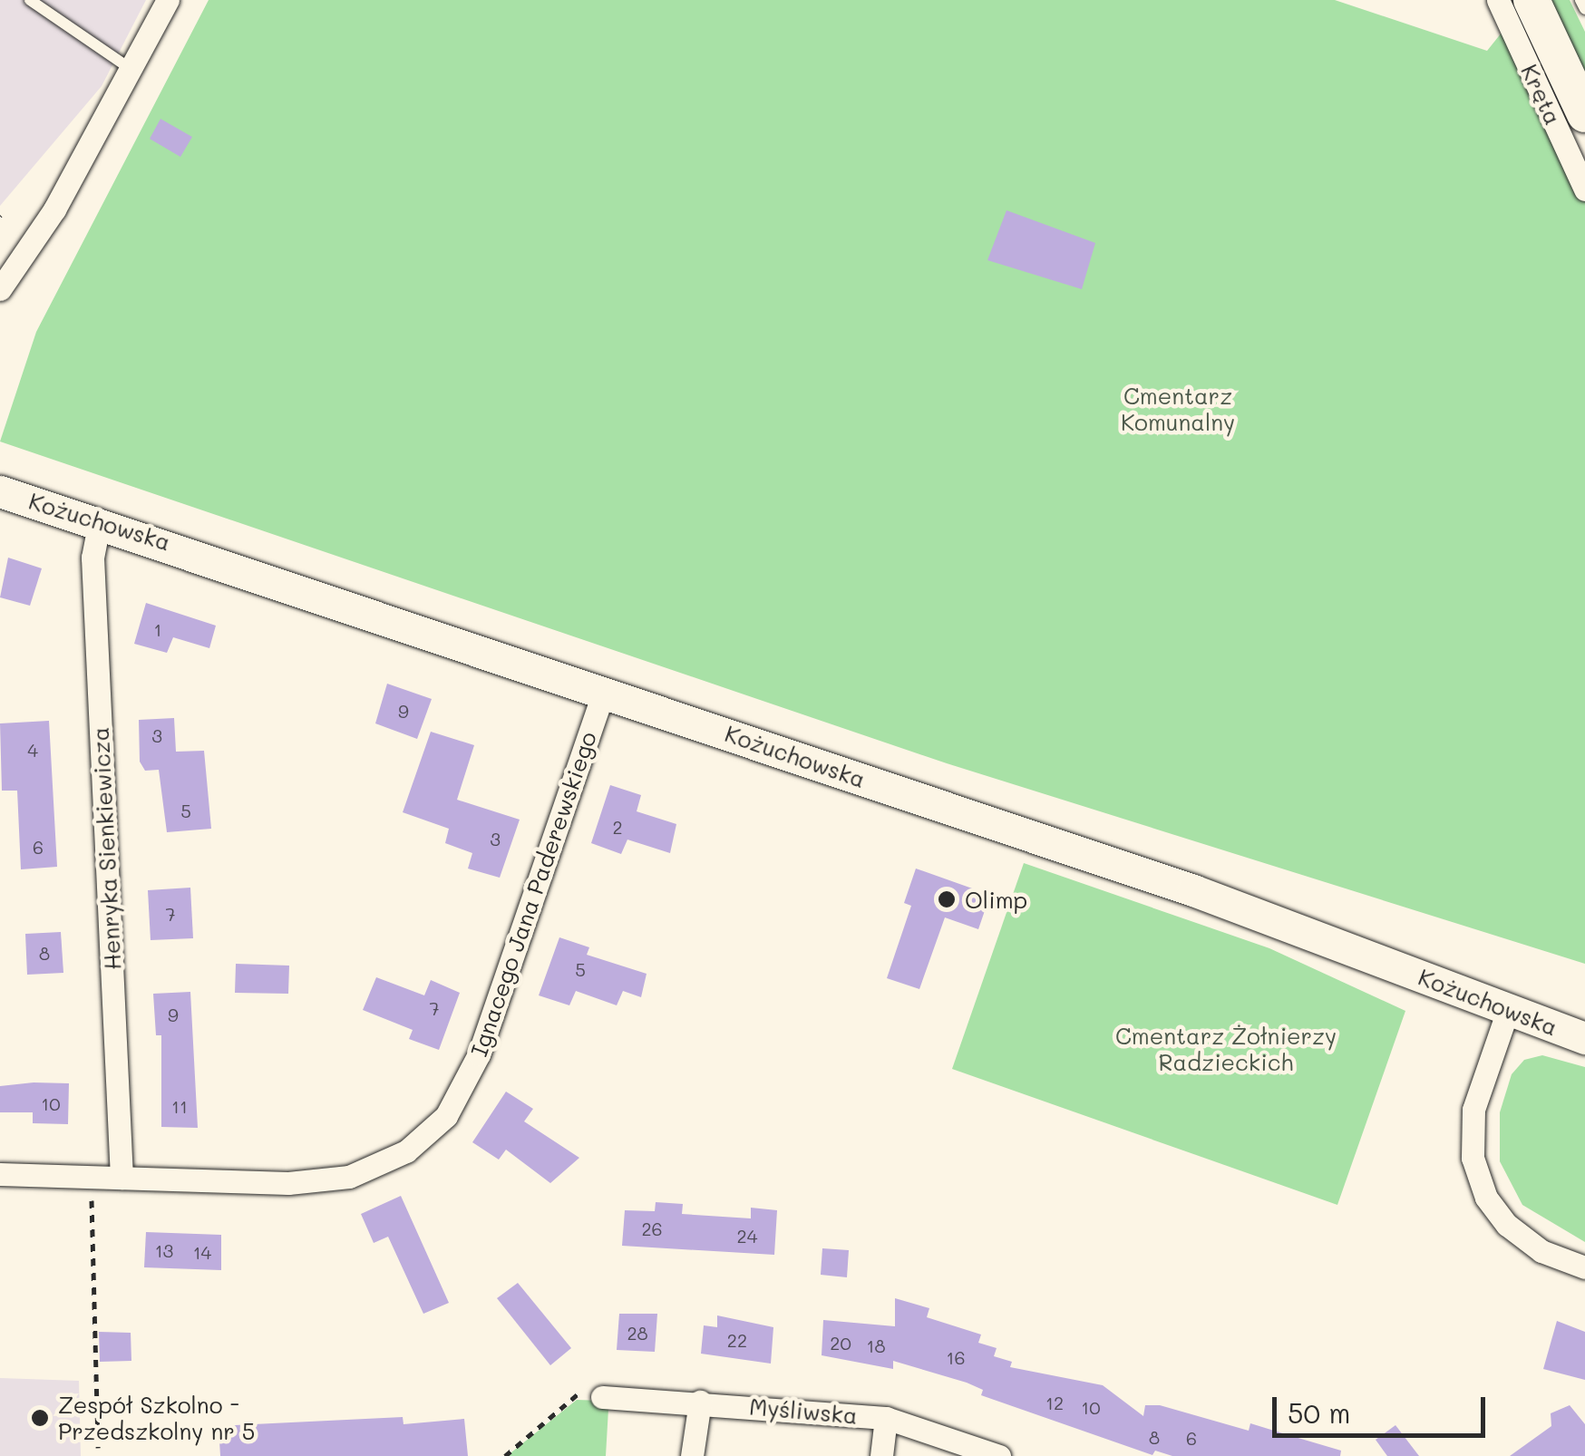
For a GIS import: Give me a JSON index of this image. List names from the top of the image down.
{
  "streets": {
    "main road": ["Kożuchowska"],
    "street": [
      "Kręta",
      "Henryka Sienkiewicza",
      "Ignacego Jana Paderewskiego",
      "Myśliwska"
    ]
  },
  "crossings": [
    ["Kożuchowska", "Henryka Sienkiewicza"],
    ["Kożuchowska", "Ignacego Jana Paderewskiego"],
    ["Henryka Sienkiewicza", "Ignacego Jana Paderewskiego"]
  ],
  "parks": ["Cmentarz Komunalny", "Cmentarz Żołnierzy Radzieckich"],
  "places": ["Olimp", "Zespół Szkolno - Przedszkolny nr 5"],
  "house_numbers": [
    "1",
    "9",
    "3",
    "4",
    "5",
    "2",
    "3",
    "6",
    "7",
    "8",
    "5",
    "7",
    "9",
    "10",
    "11",
    "26",
    "24",
    "13",
    "14",
    "28",
    "22",
    "20",
    "18",
    "16",
    "12",
    "10",
    "8",
    "6"
  ],
  "scale_bar": "50 m"
}
